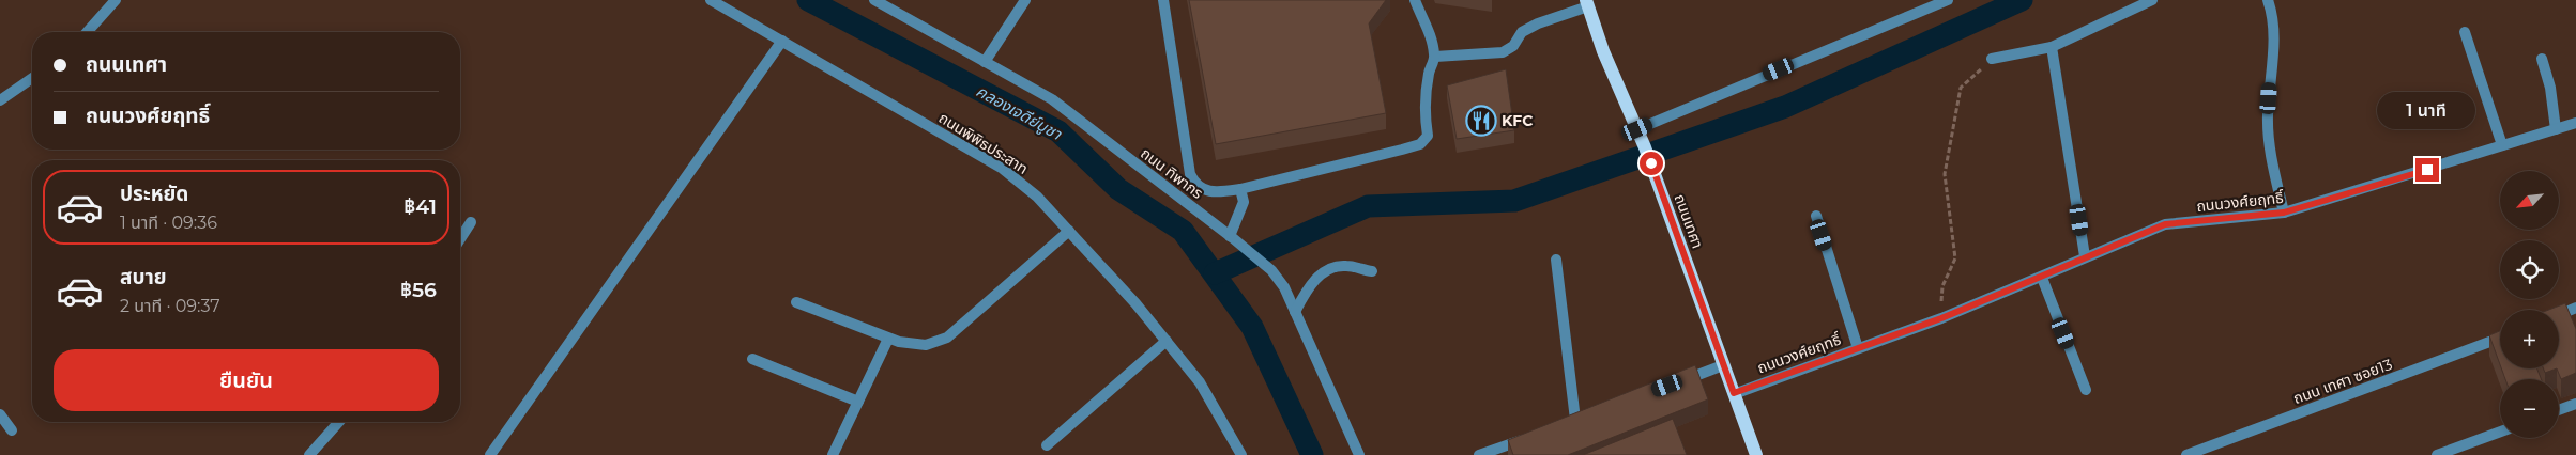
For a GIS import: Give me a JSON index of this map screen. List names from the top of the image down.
{
  "streets": {
    "main road": ["ถนนเทศา"],
    "street": [
      "ถนนพิพิธประสาท",
      "ถนน ทิพากร",
      "ถนนวงศ์ยฤทธิ์",
      "ถนน เทศา ซอย13"
    ]
  },
  "crossings": [
    ["ถนนวงศ์ยฤทธิ์", "ถนนเทศา"]
  ],
  "water": ["คลองเจดีย์บูชา"],
  "places": {
    "restaurant": ["KFC"]
  },
  "north": "bottom left",
  "page": {
    "banner": ["ถนนเทศา", "ถนนวงศ์ยฤทธิ์"],
    "bubble": "1 นาที",
    "list": [
      {
        "name": "ประหยัด",
        "note": "1 นาที · 09:36",
        "value": "฿41"
      },
      {
        "name": "สบาย",
        "note": "2 นาที · 09:37",
        "value": "฿56"
      }
    ],
    "map_buttons": ["+", "−"],
    "buttons": "ยืนยัน"
  }
}
